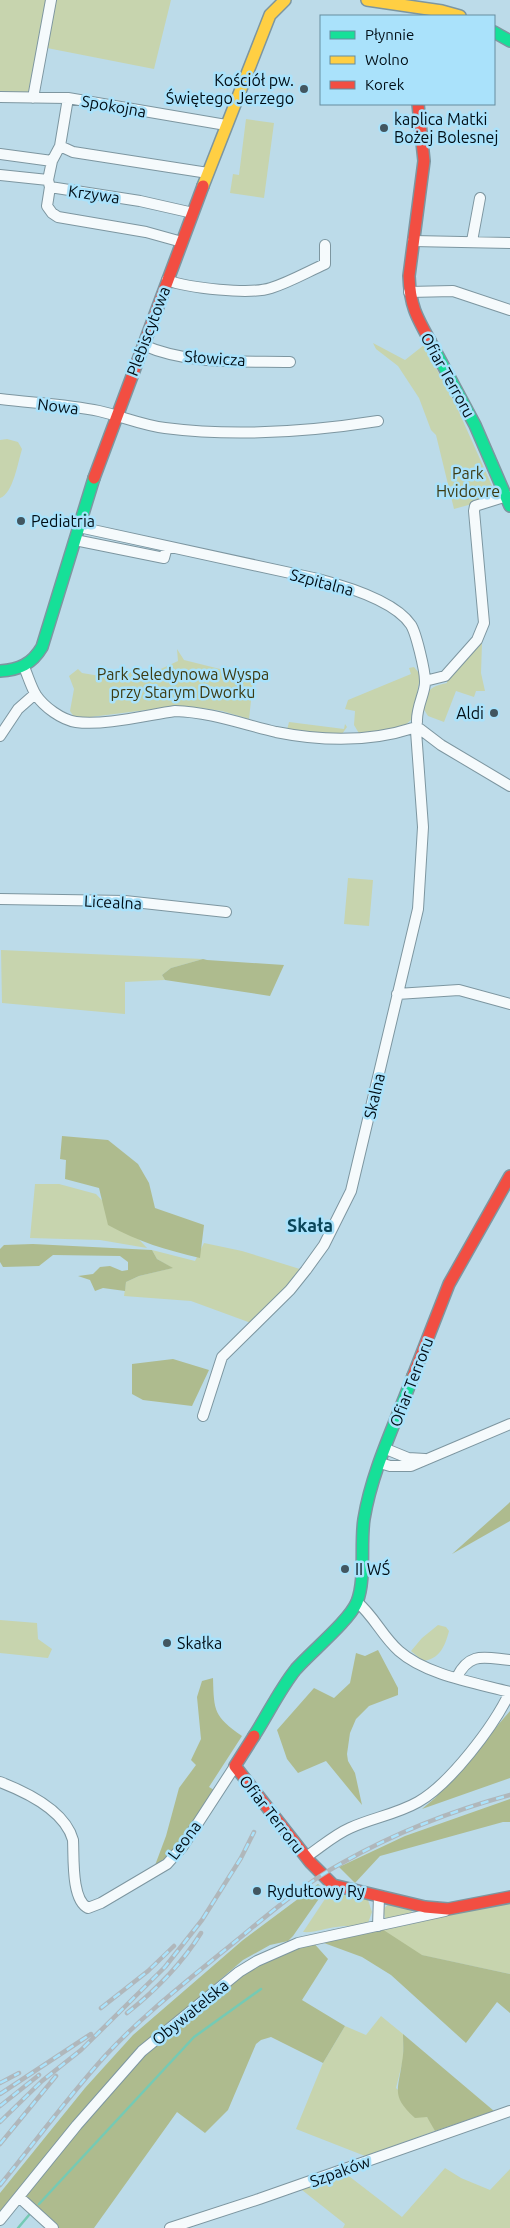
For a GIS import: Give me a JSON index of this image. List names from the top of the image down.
{
  "streets": {
    "street": [
      "Spokojna",
      "Krzywa",
      "Plebiscytowa",
      "Słowicza",
      "Ofiar Terroru",
      "Nowa",
      "Szpitalna",
      "Licealna",
      "Skalna",
      "Leona",
      "Obywatelska",
      "Szpaków"
    ]
  },
  "crossings": [
    ["Spokojna", "Plebiscytowa"],
    ["Krzywa", "Plebiscytowa"],
    ["Plebiscytowa", "Słowicza"],
    ["Plebiscytowa", "Nowa"],
    ["Plebiscytowa", "Szpitalna"],
    ["Ofiar Terroru", "Leona"],
    ["Ofiar Terroru", "Obywatelska"],
    ["Szpitalna", "Skalna"]
  ],
  "districts": ["Skała"],
  "parks": ["Park Hvidovre", "Park Seledynowa Wyspa przy Starym Dworku"],
  "places": [
    "Kościół pw. Świętego Jerzego",
    "kaplica Matki Bożej Bolesnej",
    "Pediatria",
    "Aldi",
    "II WŚ",
    "Skałka",
    "Rydułtowy Ry"
  ],
  "legend": ["Płynnie", "Wolno", "Korek"]
}
